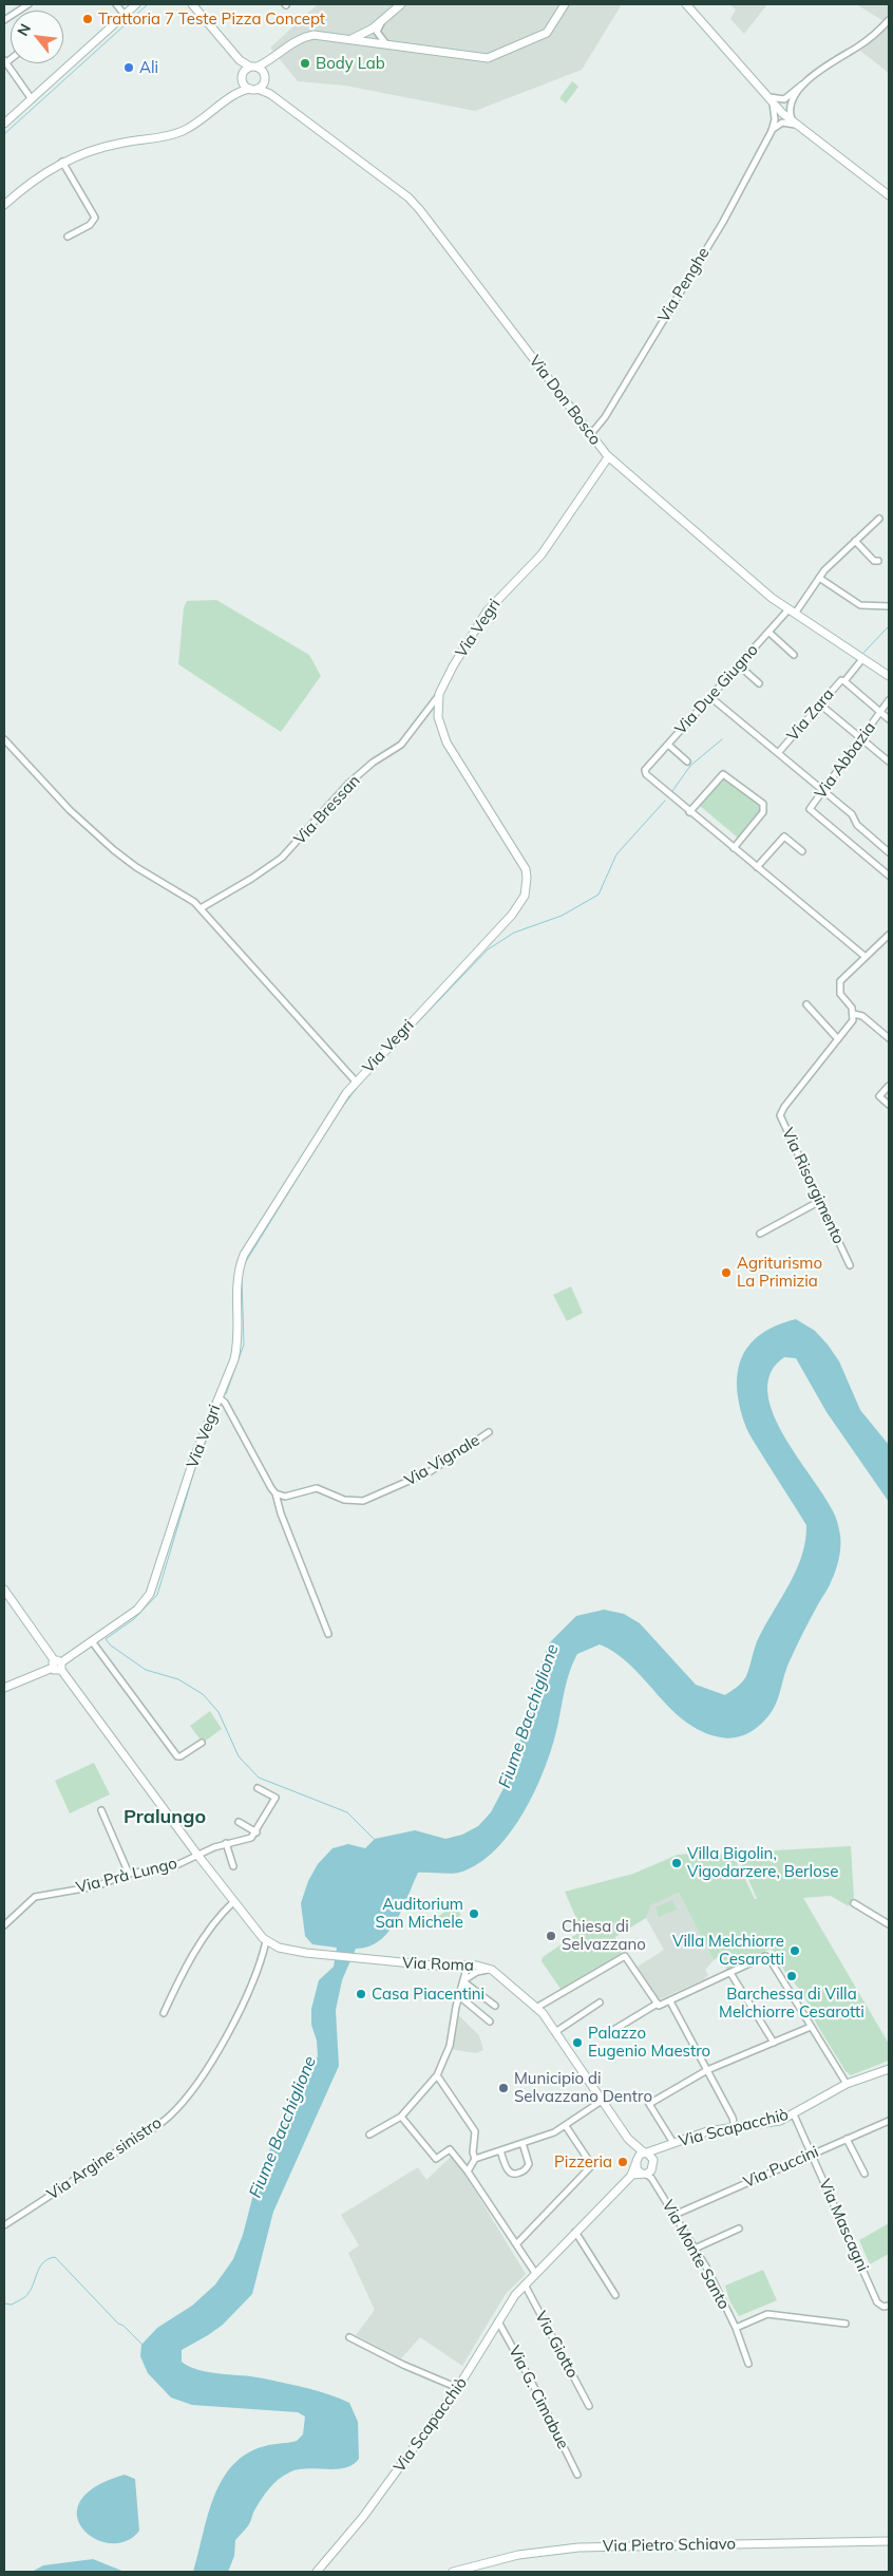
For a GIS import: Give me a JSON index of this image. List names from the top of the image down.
{
  "streets": {
    "street": [
      "Via Penghe",
      "Via Don Bosco",
      "Via Vegri",
      "Via Due Giugno",
      "Via Zara",
      "Via Abbazia",
      "Via Bressan",
      "Via Risorgimento",
      "Via Vignale",
      "Via Prà Lungo",
      "Via Roma",
      "Via Scapacchiò",
      "Via Argine sinistro",
      "Via Puccini",
      "Via Mascagni",
      "Via Monte Santo",
      "Via Giotto",
      "Via G. Cimabue",
      "Via Pietro Schiavo"
    ]
  },
  "crossings": [
    ["Via Penghe", "Via Don Bosco"],
    ["Via Don Bosco", "Via Vegri"],
    ["Via Don Bosco", "Via Due Giugno"],
    ["Via Don Bosco", "Via Zara"],
    ["Via Vegri", "Via Bressan"],
    ["Via Zara", "Via Abbazia"],
    ["Via Roma", "Via Scapacchiò"],
    ["Via Roma", "Via Argine sinistro"],
    ["Via Roma", "Via Monte Santo"],
    ["Via Scapacchiò", "Via Mascagni"],
    ["Via Scapacchiò", "Via Monte Santo"],
    ["Via Scapacchiò", "Via Giotto"],
    ["Via Scapacchiò", "Via G. Cimabue"],
    ["Via Puccini", "Via Mascagni"],
    ["Via Puccini", "Via Monte Santo"]
  ],
  "districts": ["Pralungo"],
  "water": ["Fiume Bacchiglione"],
  "places": [
    "Trattoria 7 Teste Pizza Concept",
    "Body Lab",
    "Ali",
    "Agriturismo La Primizia",
    "Villa Bigolin, Vigodarzere, Berlose",
    "Auditorium San Michele",
    "Chiesa di Selvazzano",
    "Villa Melchiorre Cesarotti",
    "Barchessa di Villa Melchiorre Cesarotti",
    "Casa Piacentini",
    "Palazzo Eugenio Maestro",
    "Municipio di Selvazzano Dentro",
    "Pizzeria"
  ],
  "north": "top left"
}
